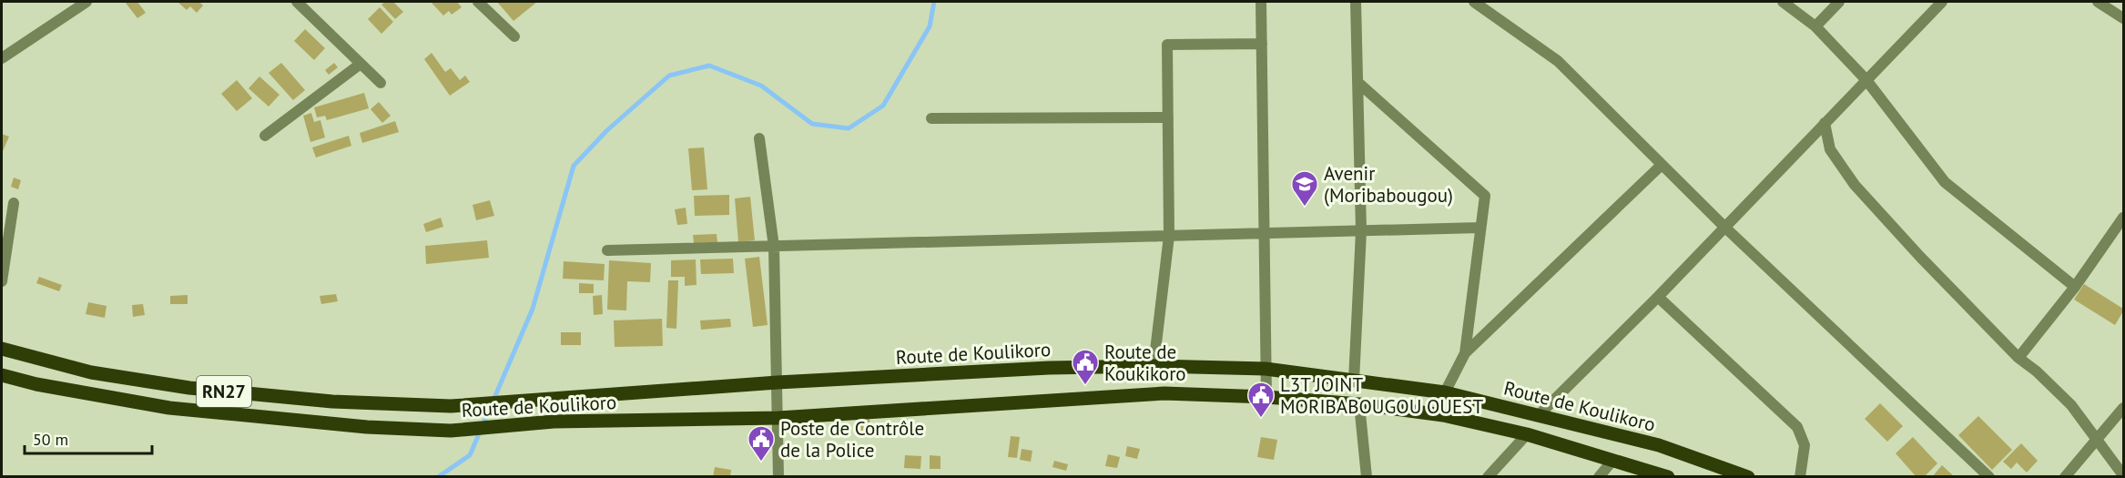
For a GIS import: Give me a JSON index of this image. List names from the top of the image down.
{
  "streets": {
    "main road": ["Route de Koulikoro", "RN27"]
  },
  "places": {
    "school or university": ["Avenir (Moribabougou)"],
    "public building": ["Route de Koukikoro", "L3T JOINT MORIBABOUGOU OUEST", "Poste de Contrôle de la Police"]
  },
  "scale_bar": "50 m"
}
